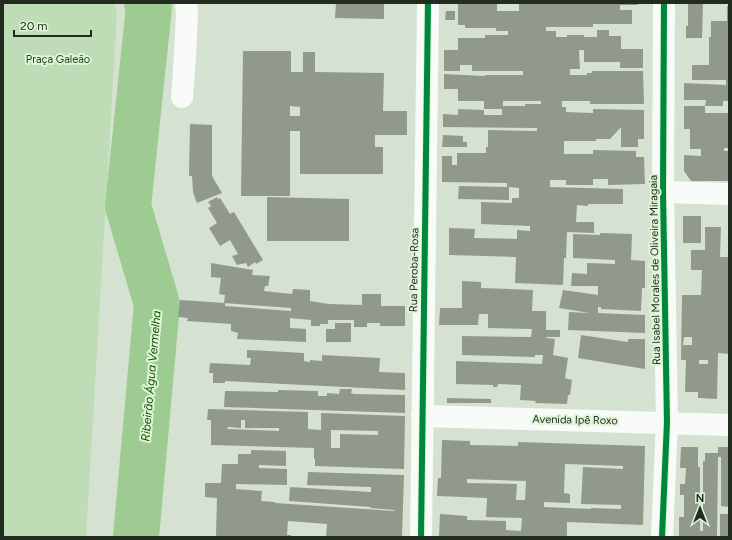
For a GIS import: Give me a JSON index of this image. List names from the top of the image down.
{
  "streets": {
    "street": ["Rua Peroba-Rosa", "Rua Isabel Morales de Oliveira Miragaia", "Avenida Ipê Roxo"]
  },
  "crossings": [
    ["Rua Peroba-Rosa", "Avenida Ipê Roxo"],
    ["Rua Isabel Morales de Oliveira Miragaia", "Avenida Ipê Roxo"]
  ],
  "water": ["Ribeirão Água Vermelha"],
  "parks": ["Praça Galeão"],
  "scale_bar": "20 m",
  "north": "top"
}
